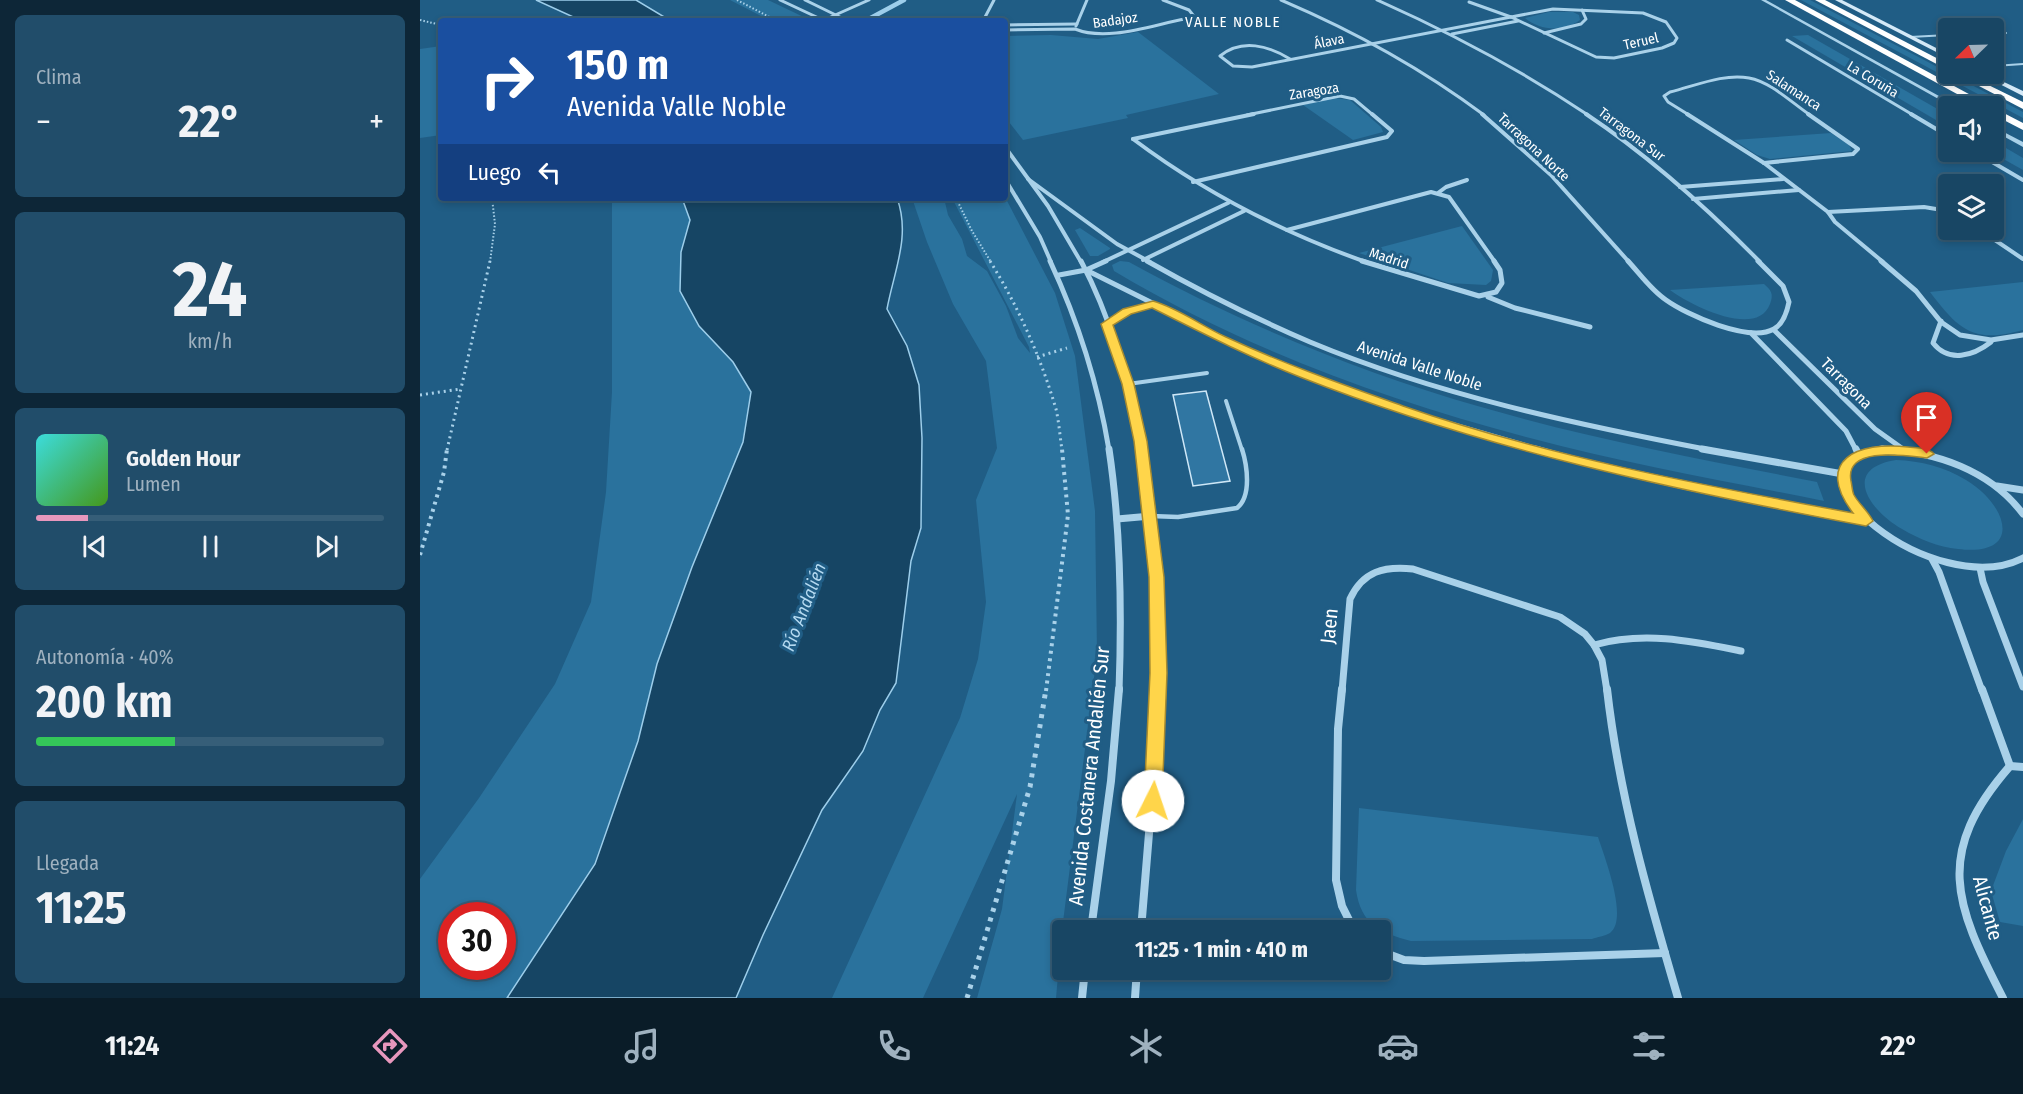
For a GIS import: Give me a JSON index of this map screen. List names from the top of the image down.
{
  "streets": {
    "street": [
      "Badajoz",
      "Álava",
      "Teruel",
      "La Coruña",
      "Salamanca",
      "Zaragoza",
      "Tarragona Sur",
      "Tarragona Norte",
      "Madrid",
      "Avenida Valle Noble",
      "Tarragona",
      "Jaen",
      "Avenida Costanera Andalién Sur",
      "Alicante"
    ]
  },
  "crossings": [
    ["Álava", "Teruel"],
    ["Álava", "Tarragona Sur"],
    ["Álava", "Tarragona Norte"],
    ["Teruel", "Tarragona Sur"],
    ["Zaragoza", "Madrid"],
    ["Tarragona Sur", "Tarragona"],
    ["Tarragona Norte", "Tarragona"]
  ],
  "districts": ["VALLE NOBLE"],
  "water": ["Río Andalién"],
  "north": "bottom left",
  "page": {
    "tile": [
      "Clima",
      ["24", "km/h"],
      ["Autonomía · 40%", "200 km"],
      ["Llegada", "11:25"]
    ],
    "turn": ["150 m", "Avenida Valle Noble"],
    "heat": ["−", "22°", "+"],
    "then": "Luego",
    "song": ["Golden Hour", "Lumen"],
    "limit": "30",
    "trip": "11:25 · 1 min · 410 m",
    "tabs": ["11:24", "22°"]
  }
}
